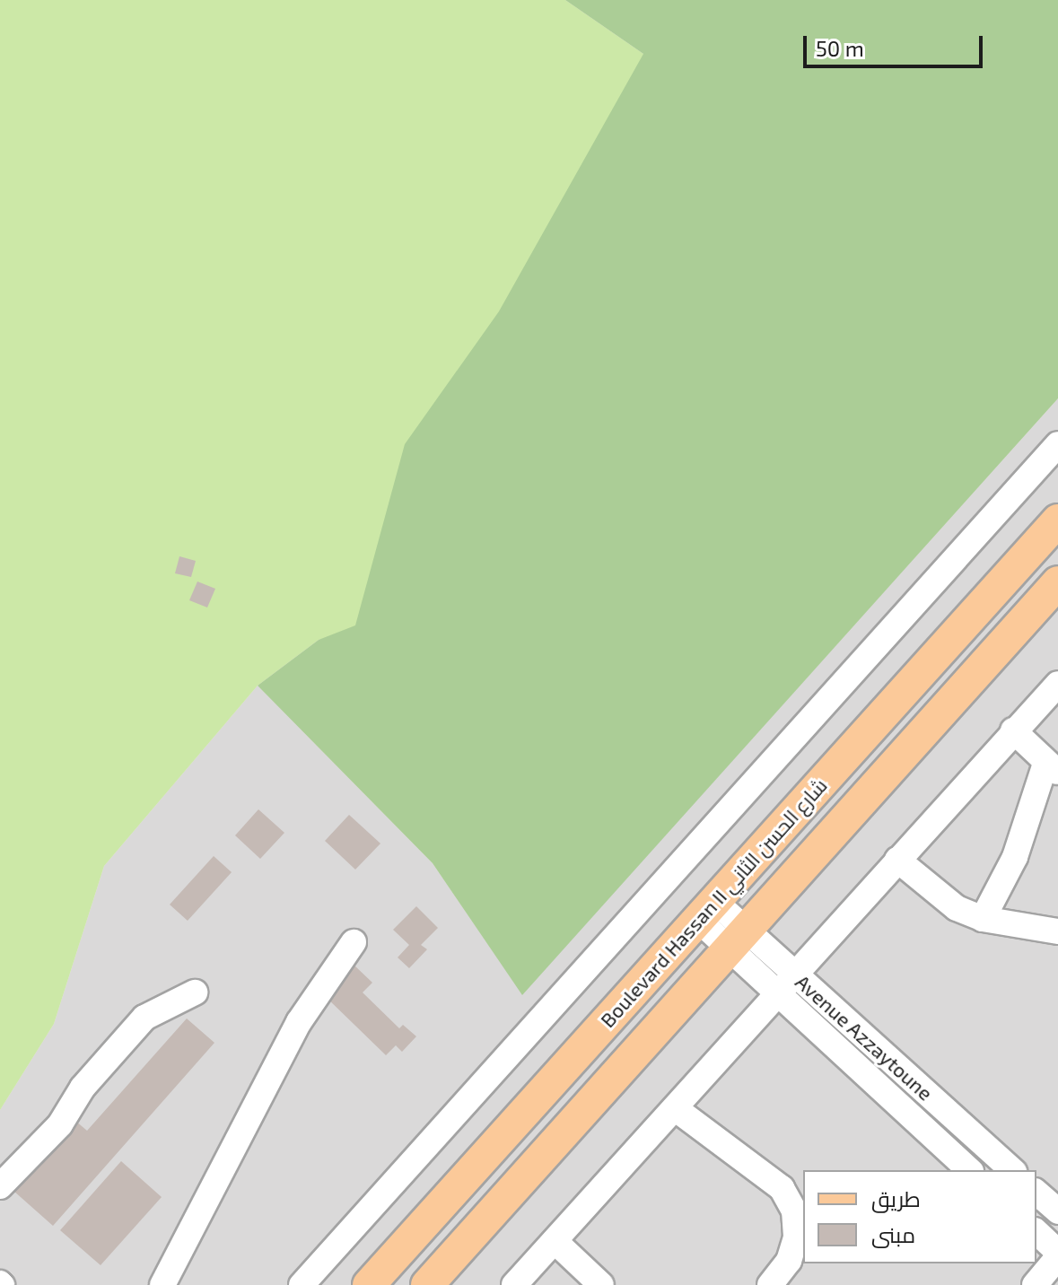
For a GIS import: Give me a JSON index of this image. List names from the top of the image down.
{
  "streets": {
    "main road": ["Boulevard Hassan II شارع الحسن الثاني"],
    "street": ["Avenue Azzaytoune"]
  },
  "crossings": [
    ["Boulevard Hassan II شارع الحسن الثاني", "Avenue Azzaytoune"]
  ],
  "legend": ["طريق", "مبنى"],
  "scale_bar": "50 m"
}
